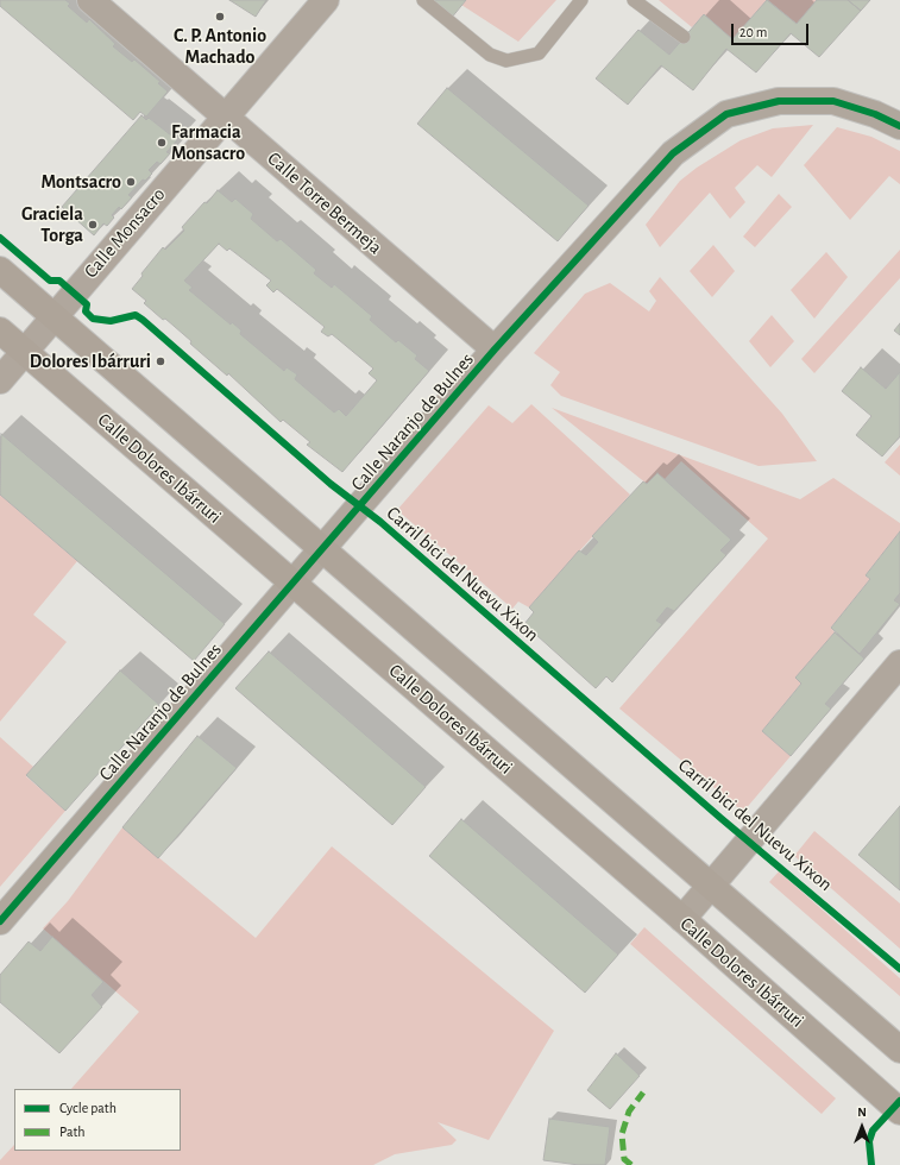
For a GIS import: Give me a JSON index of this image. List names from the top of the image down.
{
  "streets": {
    "street": [
      "Calle Torre Bermeja",
      "Calle Monsacro",
      "Calle Naranjo de Bulnes",
      "Calle Dolores Ibárruri"
    ],
    "cycle path": ["Carril bici del Nuevu Xixon"]
  },
  "crossings": [
    ["Calle Torre Bermeja", "Calle Monsacro"],
    ["Calle Torre Bermeja", "Calle Naranjo de Bulnes"],
    ["Calle Monsacro", "Calle Dolores Ibárruri"],
    ["Calle Naranjo de Bulnes", "Calle Dolores Ibárruri"]
  ],
  "places": [
    "C. P. Antonio Machado",
    "Farmacia Monsacro",
    "Montsacro",
    "Graciela Torga",
    "Dolores Ibárruri"
  ],
  "legend": ["Cycle path", "Path"],
  "scale_bar": "20 m",
  "north": "top"
}
